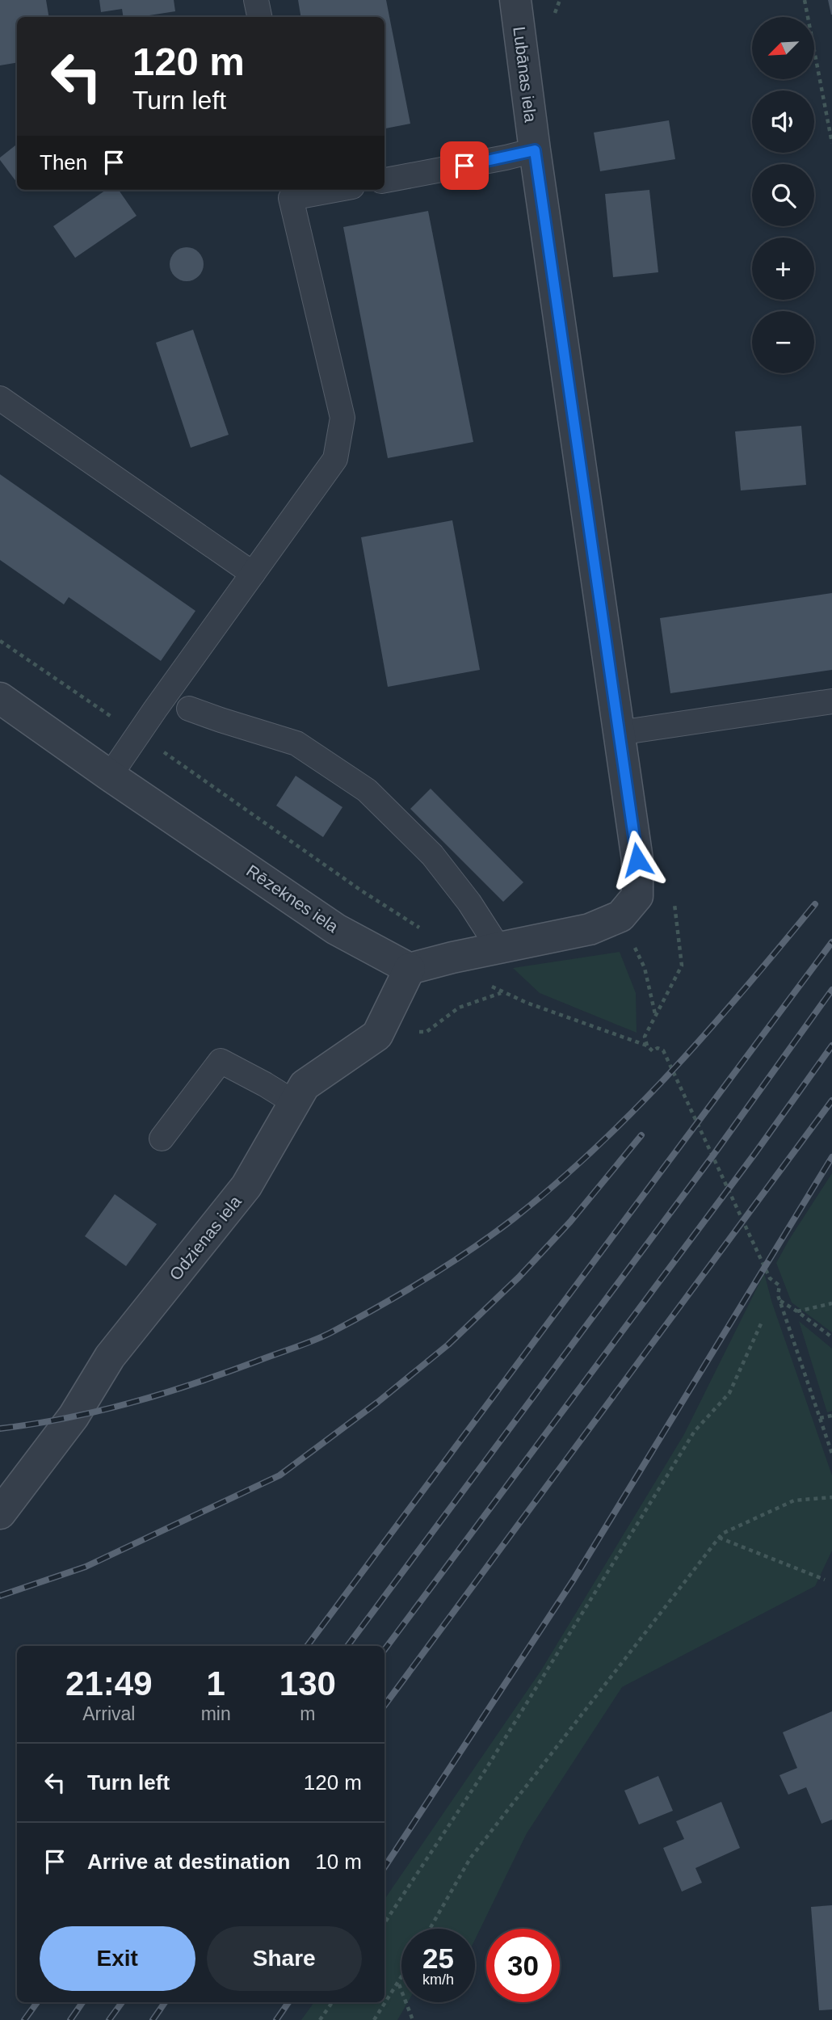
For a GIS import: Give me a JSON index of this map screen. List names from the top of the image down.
{
  "streets": {
    "street": ["Lubānas iela", "Rēzeknes iela", "Odzienas iela"]
  },
  "crossings": [
    ["Rēzeknes iela", "Odzienas iela"]
  ],
  "north": "bottom left",
  "page": {
    "map_buttons": ["+", "−"],
    "turn": ["120 m", "Turn left"],
    "then": "Then",
    "eta": [
      "21:49",
      "Arrival",
      "1",
      "min",
      "130",
      "m"
    ],
    "list": [
      {
        "name": "Turn left",
        "value": "120 m"
      },
      {
        "name": "Arrive at destination",
        "value": "10 m"
      }
    ],
    "buttons": ["Exit", "Share"],
    "speed": "25 km/h",
    "limit": "30"
  }
}
